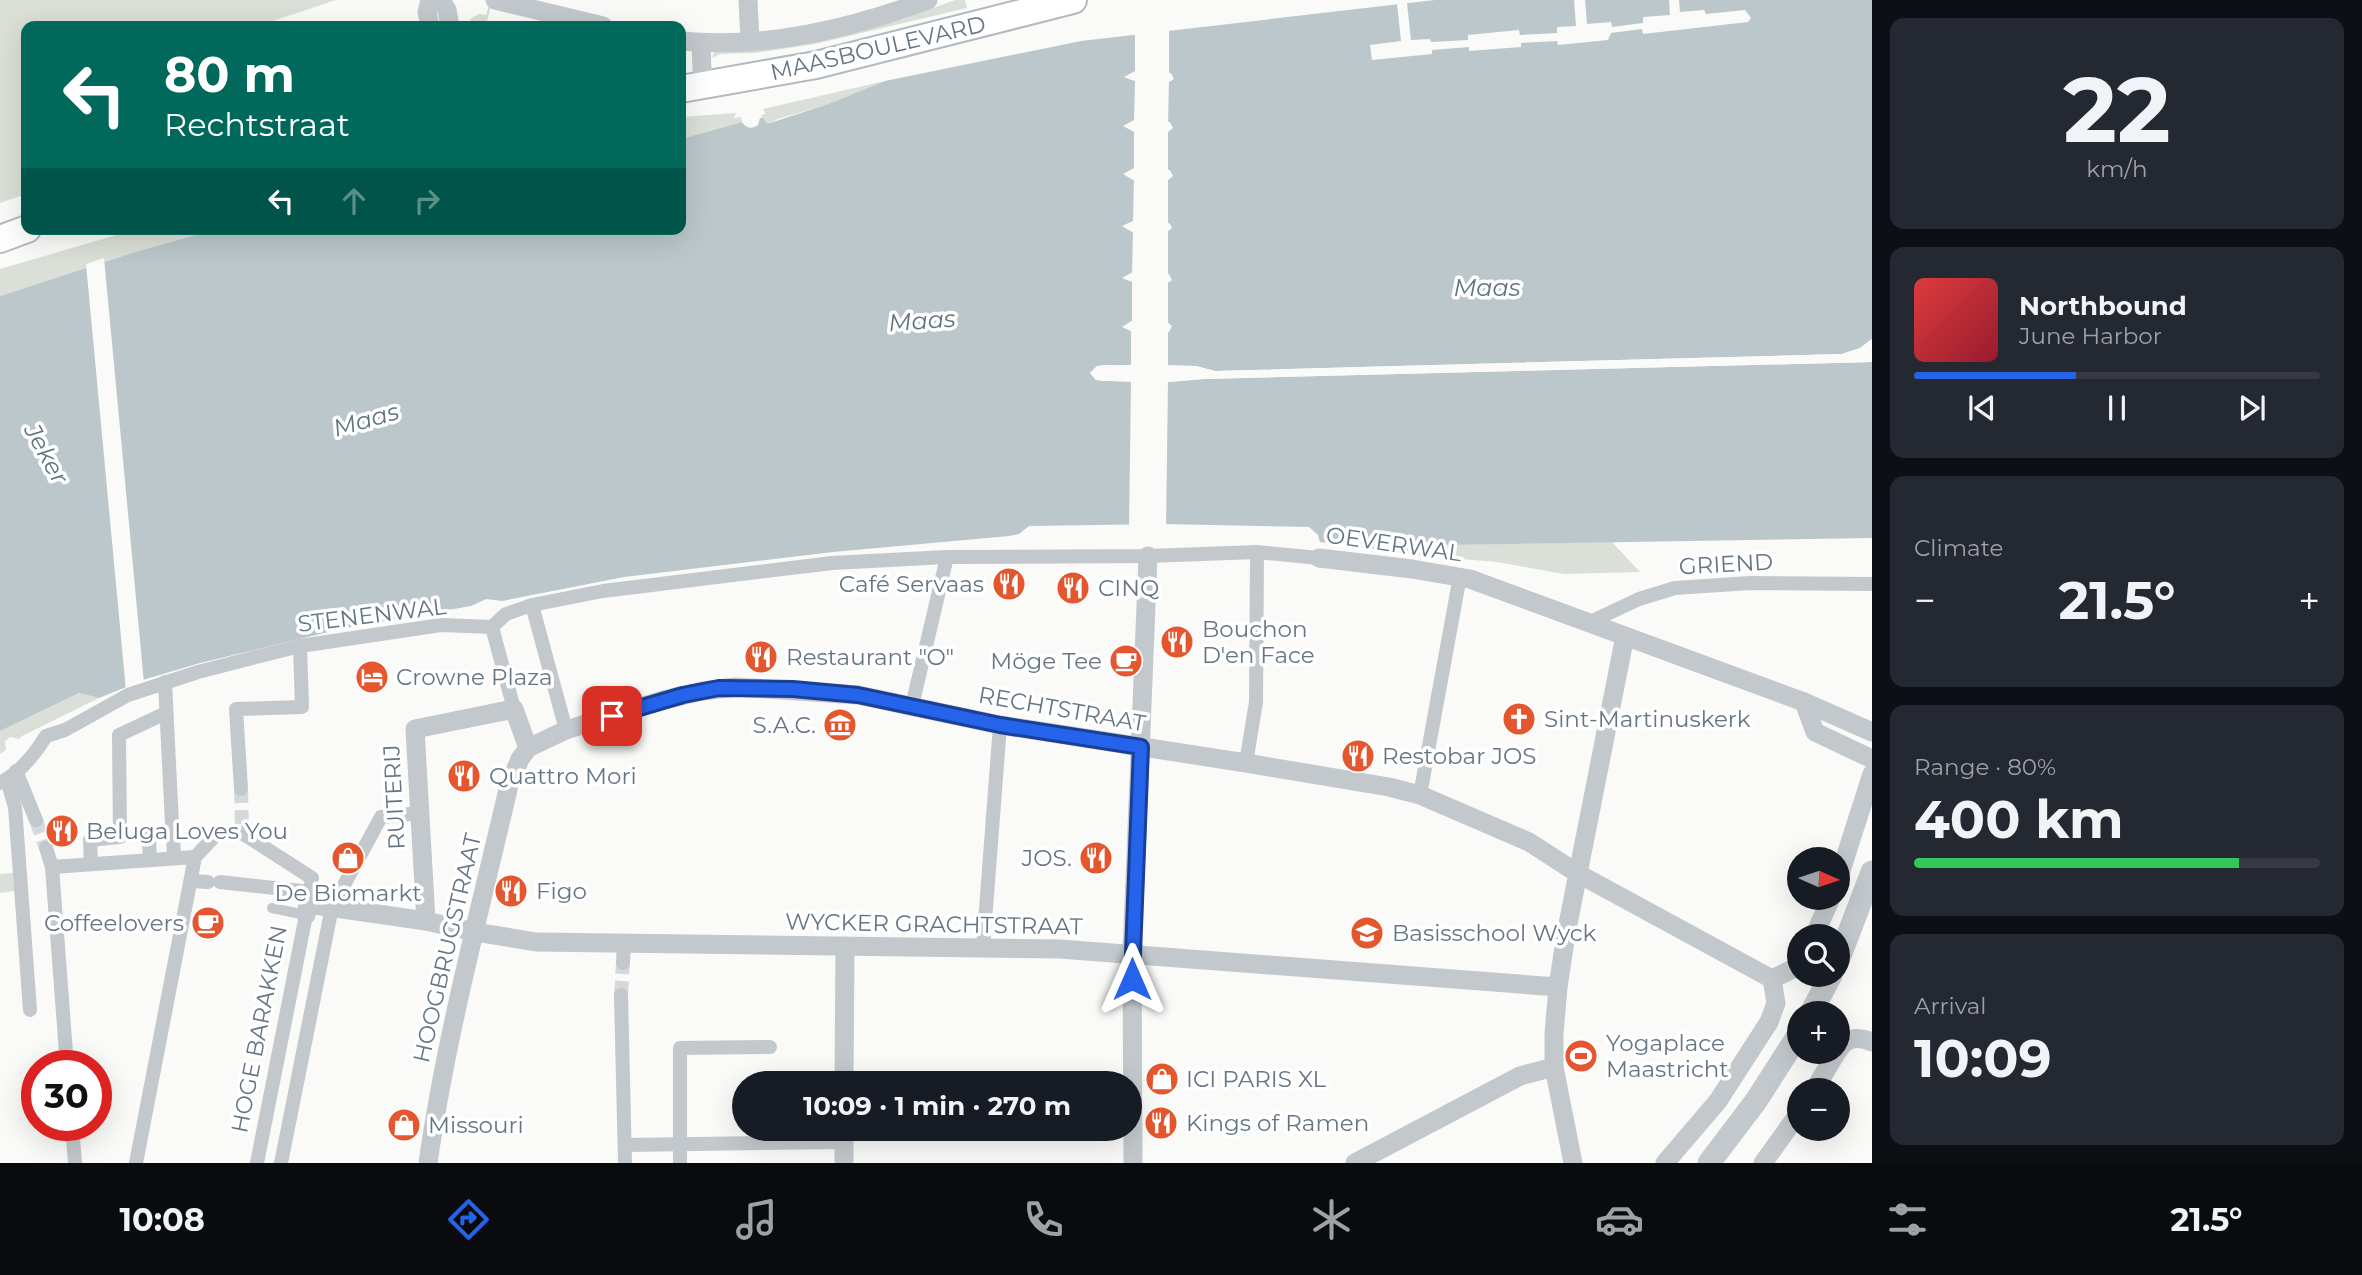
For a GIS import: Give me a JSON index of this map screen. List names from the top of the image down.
{
  "streets": {
    "main road": ["MAASBOULEVARD"],
    "street": [
      "OEVERWAL",
      "GRIEND",
      "STENENWAL",
      "RECHTSTRAAT",
      "RUITERIJ",
      "WYCKER GRACHTSTRAAT",
      "HOOGBRUGSTRAAT",
      "HOGE BARAKKEN"
    ]
  },
  "crossings": [
    ["OEVERWAL", "GRIEND"],
    ["RECHTSTRAAT", "HOOGBRUGSTRAAT"],
    ["RUITERIJ", "HOGE BARAKKEN"],
    ["WYCKER GRACHTSTRAAT", "HOOGBRUGSTRAAT"]
  ],
  "water": ["Maas", "Jeker"],
  "places": {
    "restaurant": [
      "Café Servaas",
      "CINQ",
      "Bouchon D'en Face",
      "Restaurant \"O\"",
      "Restobar JOS",
      "Quattro Mori",
      "Beluga Loves You",
      "JOS.",
      "Figo",
      "Kings of Ramen"
    ],
    "cafe": ["Möge Tee", "Coffeelovers"],
    "hotel": ["Crowne Plaza"],
    "church": ["Sint-Martinuskerk"],
    "museum": ["S.A.C."],
    "shop": ["De Biomarkt", "ICI PARIS XL", "Missouri"],
    "school or university": ["Basisschool Wyck"],
    "sports": ["Yogaplace Maastricht"]
  },
  "north": "right",
  "page": {
    "tile": [
      ["22", "km/h"],
      "Climate",
      ["Range · 80%", "400 km"],
      ["Arrival", "10:09"]
    ],
    "turn": ["80 m", "Rechtstraat"],
    "song": ["Northbound", "June Harbor"],
    "heat": ["−", "21.5°", "+"],
    "map_buttons": ["+", "−"],
    "limit": "30",
    "trip": "10:09 · 1 min · 270 m",
    "tabs": ["10:08", "21.5°"]
  }
}
